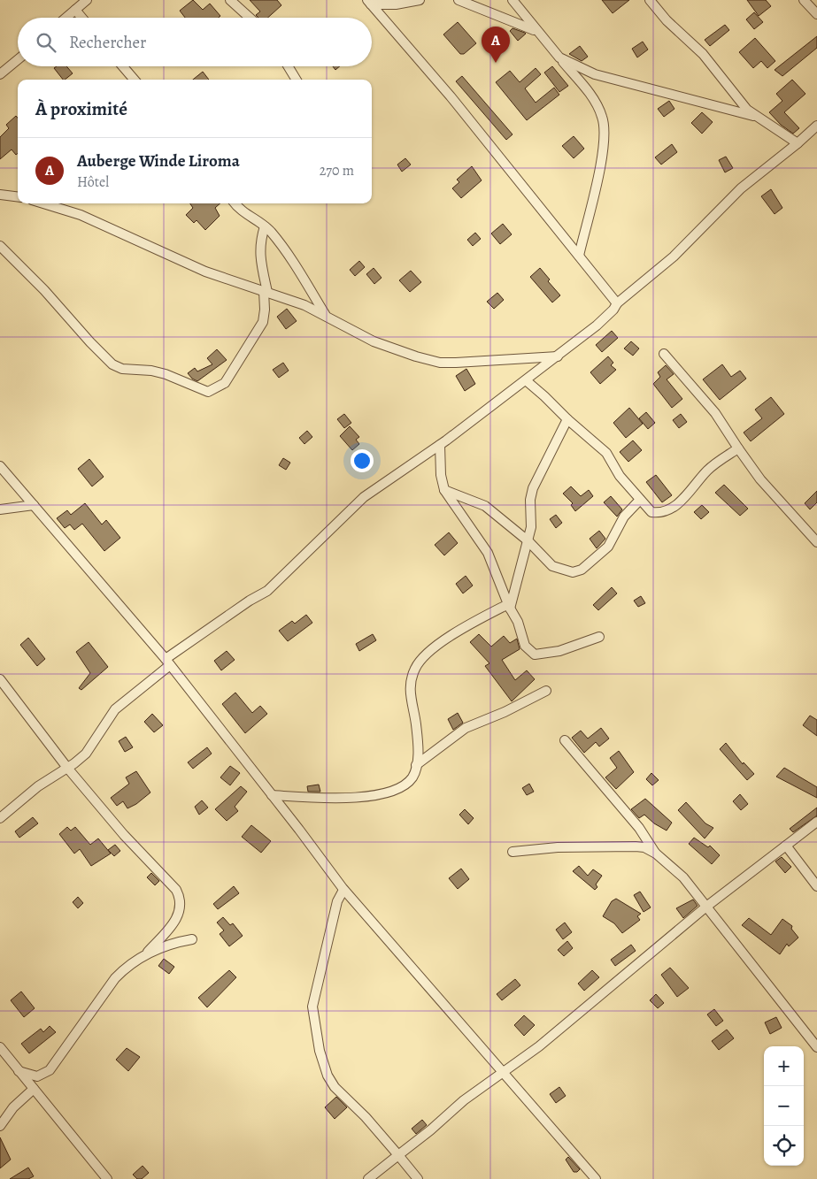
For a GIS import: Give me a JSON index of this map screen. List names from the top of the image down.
{
  "page": {
    "search": "Rechercher",
    "pins": "A",
    "heading": "À proximité",
    "list": [
      {
        "mark": "A",
        "name": "Auberge Winde Liroma",
        "note": "Hôtel",
        "value": "270 m"
      }
    ],
    "map_buttons": ["+", "−"]
  }
}
